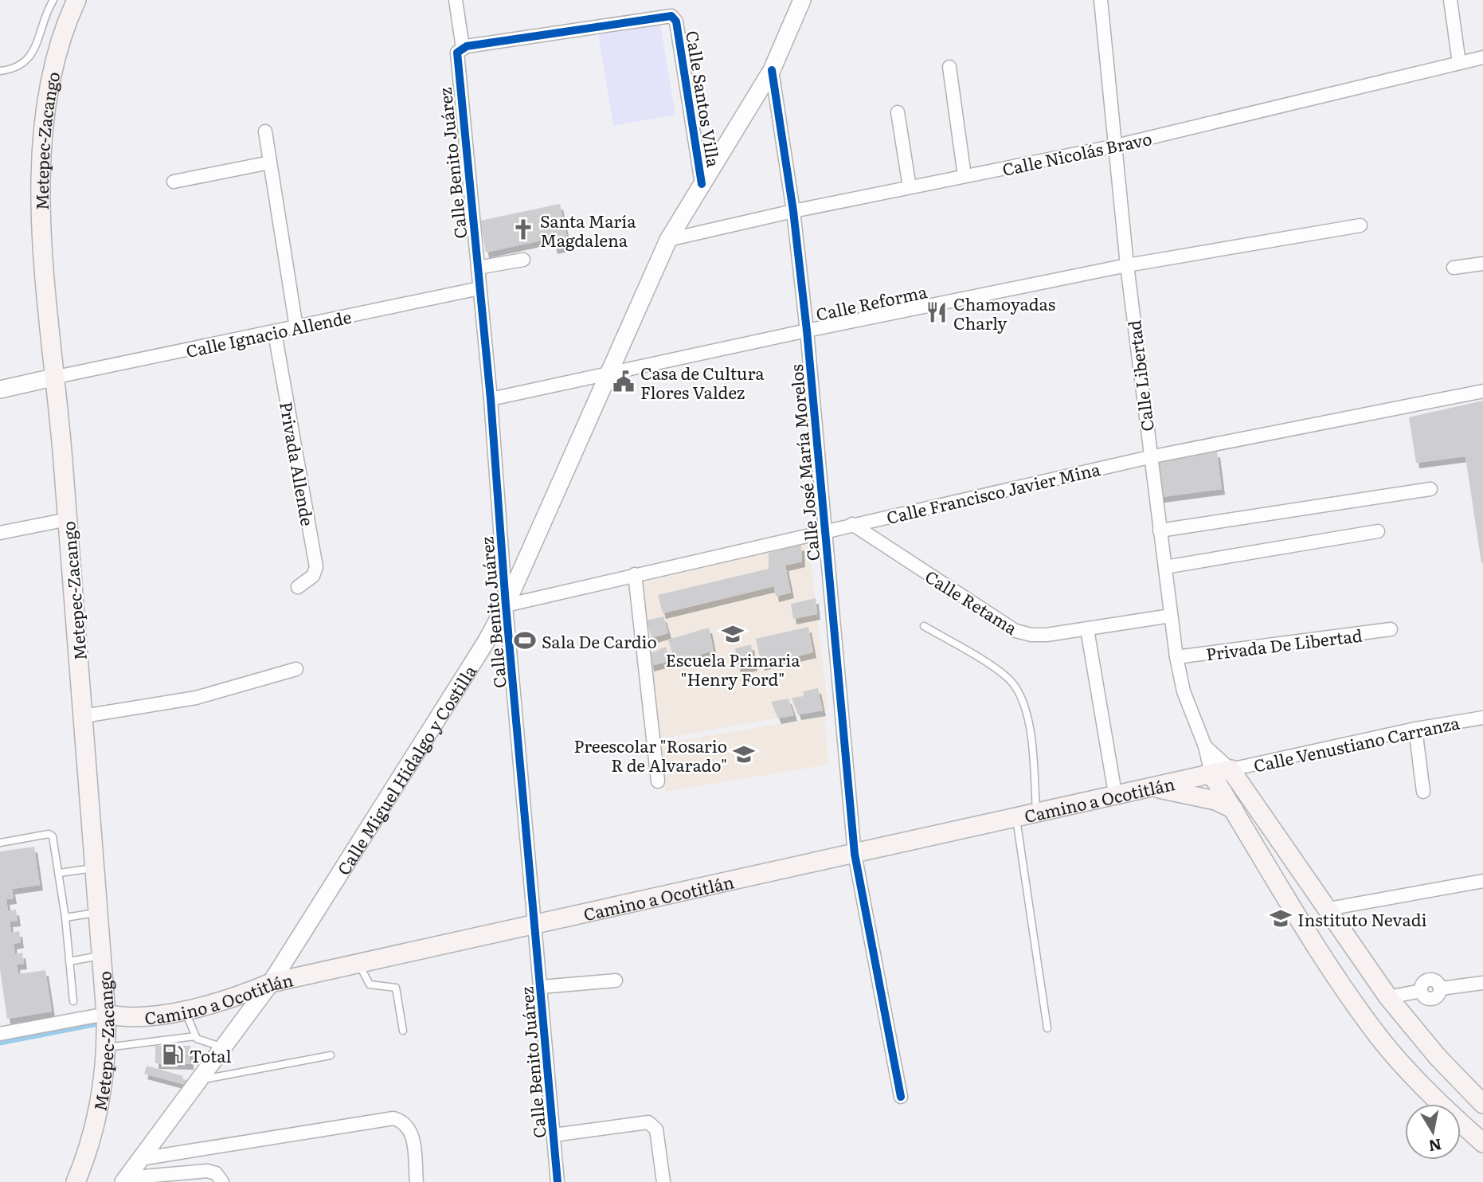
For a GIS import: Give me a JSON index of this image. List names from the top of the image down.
{
  "streets": {
    "main road": ["Metepec-Zacango", "Camino a Ocotitlán"],
    "street": [
      "Calle Santos Villa",
      "Calle Nicolás Bravo",
      "Calle Benito Juárez",
      "Calle Reforma",
      "Calle Ignacio Allende",
      "Calle Libertad",
      "Calle José María Morelos",
      "Privada Allende",
      "Calle Francisco Javier Mina",
      "Calle Retama",
      "Privada De Libertad",
      "Calle Venustiano Carranza",
      "Calle Miguel Hidalgo y Costilla"
    ]
  },
  "crossings": [
    ["Calle Santos Villa", "Calle Benito Juárez"],
    ["Calle Santos Villa", "Calle Miguel Hidalgo y Costilla"],
    ["Metepec-Zacango", "Calle Ignacio Allende"],
    ["Metepec-Zacango", "Camino a Ocotitlán"],
    ["Calle Nicolás Bravo", "Calle Libertad"],
    ["Calle Nicolás Bravo", "Calle José María Morelos"],
    ["Calle Nicolás Bravo", "Calle Miguel Hidalgo y Costilla"],
    ["Calle Benito Juárez", "Calle Reforma"],
    ["Calle Benito Juárez", "Calle Ignacio Allende"],
    ["Calle Benito Juárez", "Calle Francisco Javier Mina"],
    ["Calle Benito Juárez", "Calle Miguel Hidalgo y Costilla"],
    ["Calle Benito Juárez", "Camino a Ocotitlán"],
    ["Calle Reforma", "Calle Libertad"],
    ["Calle Reforma", "Calle José María Morelos"],
    ["Calle Reforma", "Calle Miguel Hidalgo y Costilla"],
    ["Calle Ignacio Allende", "Privada Allende"],
    ["Calle Libertad", "Calle Francisco Javier Mina"],
    ["Calle Libertad", "Calle Retama"],
    ["Calle Libertad", "Privada De Libertad"],
    ["Calle Libertad", "Calle Venustiano Carranza"],
    ["Calle Libertad", "Camino a Ocotitlán"],
    ["Calle José María Morelos", "Calle Francisco Javier Mina"],
    ["Calle José María Morelos", "Calle Miguel Hidalgo y Costilla"],
    ["Calle José María Morelos", "Camino a Ocotitlán"],
    ["Calle Francisco Javier Mina", "Calle Retama"],
    ["Calle Francisco Javier Mina", "Calle Miguel Hidalgo y Costilla"],
    ["Calle Venustiano Carranza", "Camino a Ocotitlán"],
    ["Calle Miguel Hidalgo y Costilla", "Camino a Ocotitlán"]
  ],
  "places": {
    "church": ["Santa María Magdalena"],
    "restaurant": ["Chamoyadas Charly"],
    "public building": ["Casa de Cultura Flores Valdez"],
    "school or university": ["Escuela Primaria \"Henry Ford\"", "Preescolar \"Rosario R de Alvarado\"", "Instituto Nevadi"],
    "sports": ["Sala De Cardio"],
    "fuel station": ["Total"]
  },
  "north": "bottom"
}
